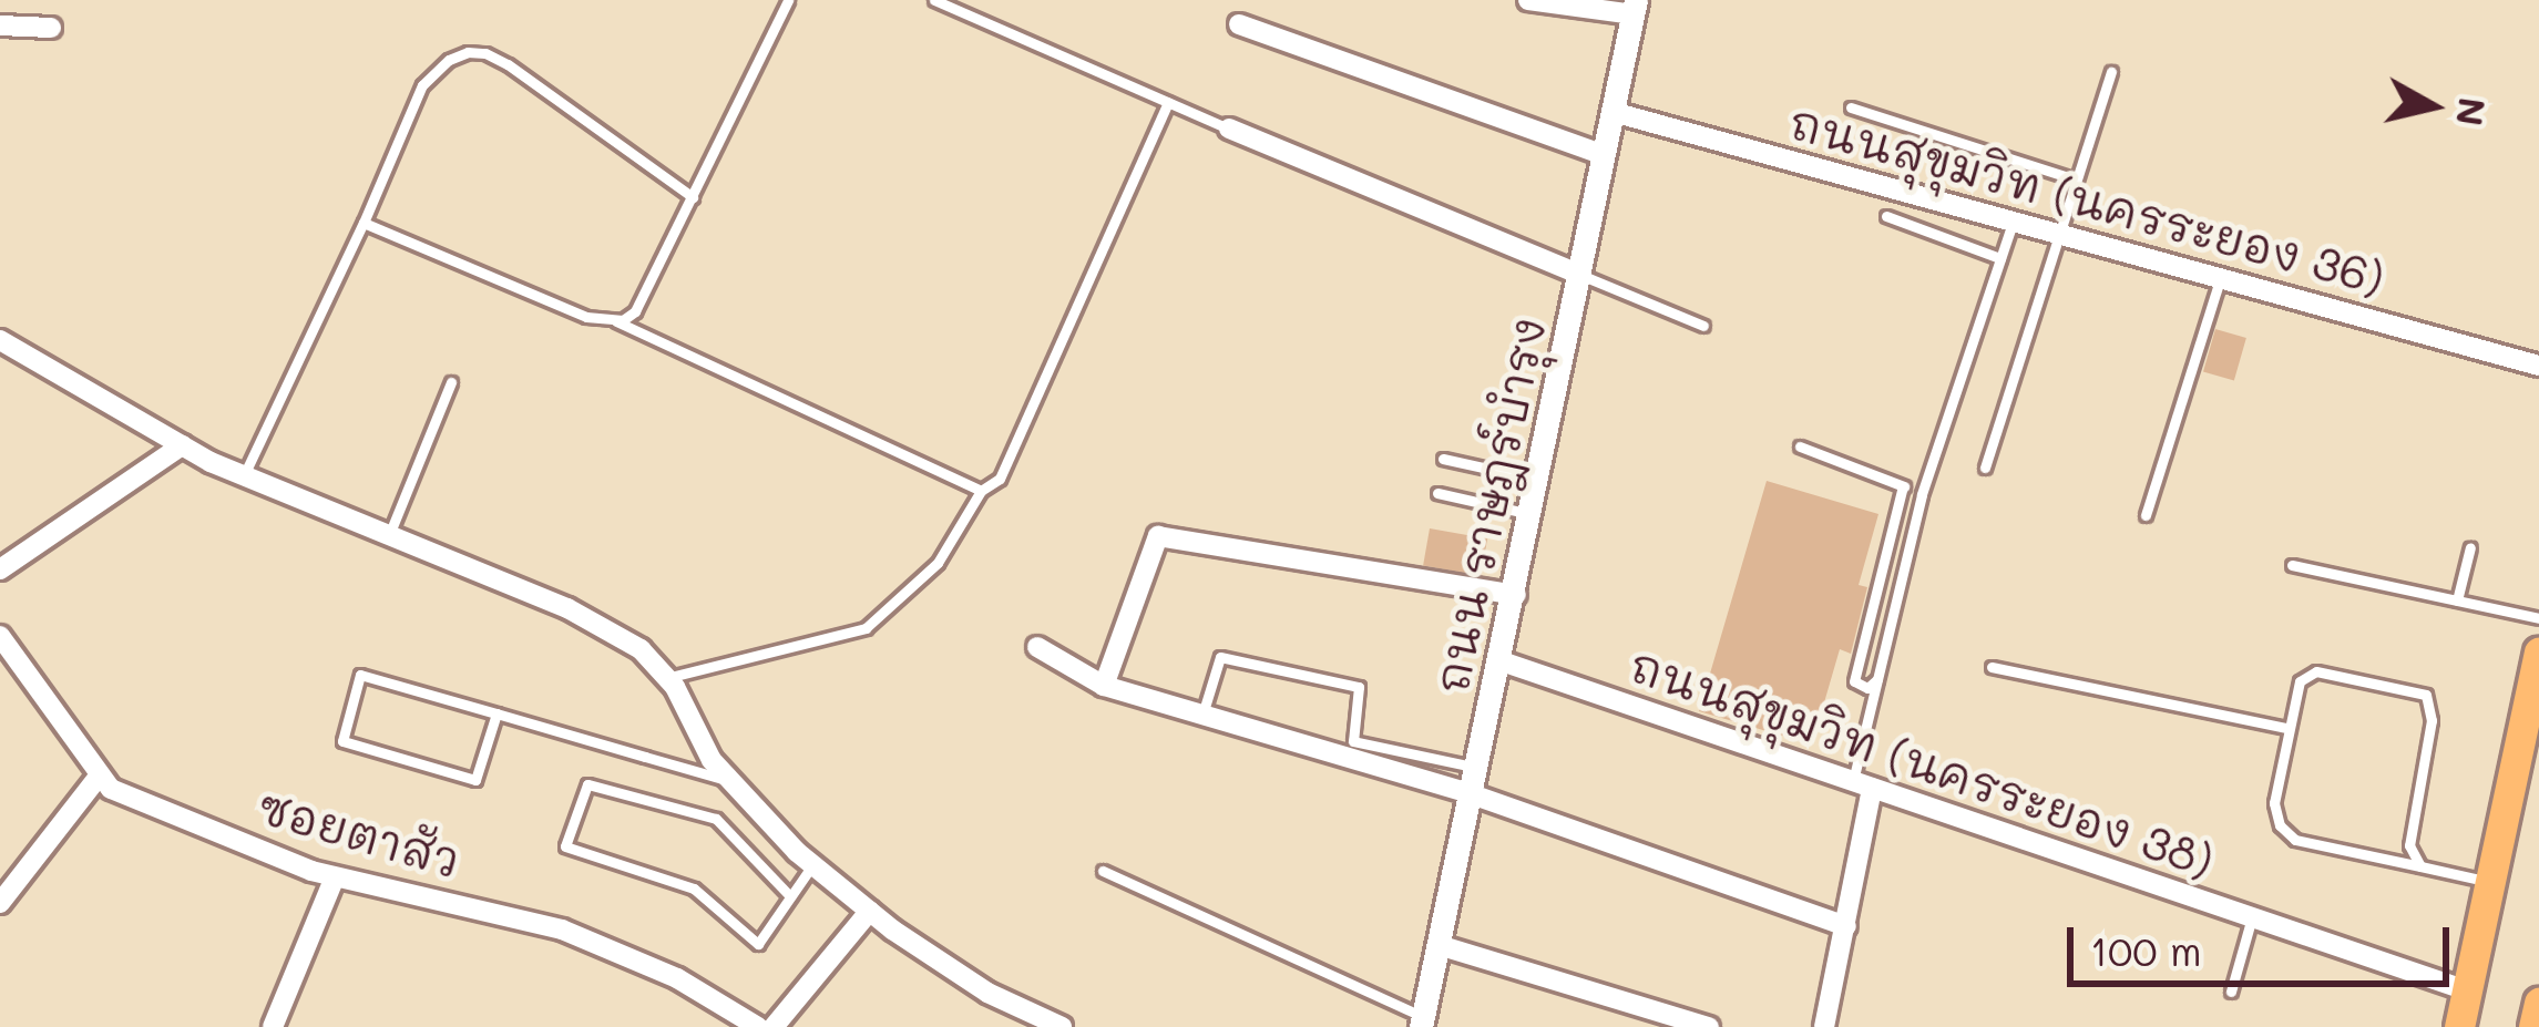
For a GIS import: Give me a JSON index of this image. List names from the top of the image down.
{
  "streets": {
    "street": [
      "ถนนสุขุมวิท (นครระยอง 36)",
      "ถนน ราษฎร์บำรุง",
      "ถนนสุขุมวิท (นครระยอง 38)",
      "ซอยตาสัว"
    ]
  },
  "crossings": [
    ["ถนนสุขุมวิท (นครระยอง 36)", "ถนน ราษฎร์บำรุง"],
    ["ถนน ราษฎร์บำรุง", "ถนนสุขุมวิท (นครระยอง 38)"]
  ],
  "scale_bar": "100 m",
  "north": "right"
}
